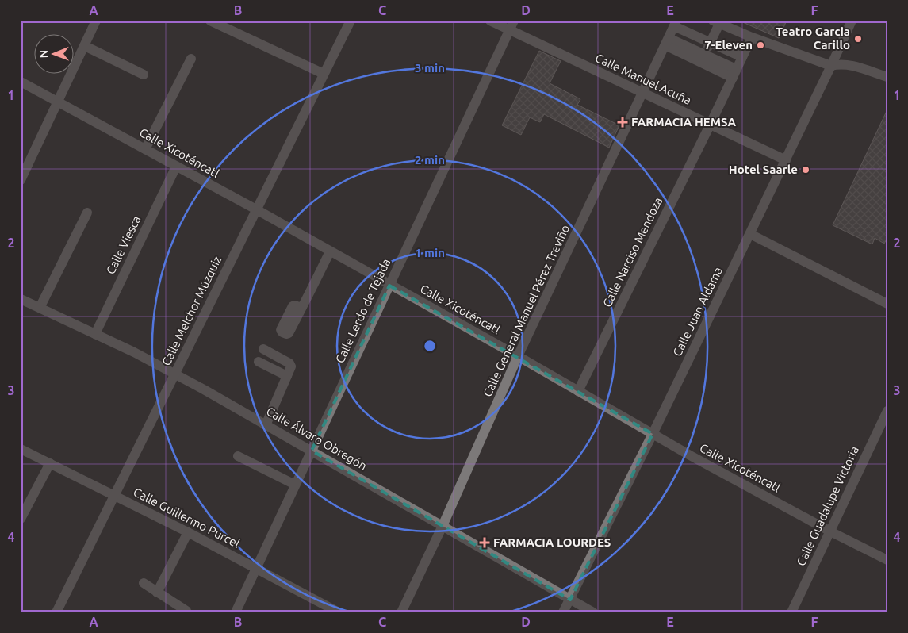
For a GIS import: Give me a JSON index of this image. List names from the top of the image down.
{
  "streets": {
    "street": [
      "Calle Manuel Acuña",
      "Calle Xicoténcatl",
      "Calle Viesca",
      "Calle Narciso Mendoza",
      "Calle Melchor Múzquiz",
      "Calle Lerdo de Tejada",
      "Calle General Manuel Pérez Treviño",
      "Calle Juan Aldama",
      "Calle Álvaro Obregón",
      "Calle Guadalupe Victoria",
      "Calle Guillermo Purcel"
    ]
  },
  "crossings": [
    ["Calle Manuel Acuña", "Calle Narciso Mendoza"],
    ["Calle Manuel Acuña", "Calle Lerdo de Tejada"],
    ["Calle Manuel Acuña", "Calle General Manuel Pérez Treviño"],
    ["Calle Manuel Acuña", "Calle Juan Aldama"],
    ["Calle Xicoténcatl", "Calle Viesca"],
    ["Calle Xicoténcatl", "Calle Narciso Mendoza"],
    ["Calle Xicoténcatl", "Calle Melchor Múzquiz"],
    ["Calle Xicoténcatl", "Calle Lerdo de Tejada"],
    ["Calle Xicoténcatl", "Calle General Manuel Pérez Treviño"],
    ["Calle Xicoténcatl", "Calle Juan Aldama"],
    ["Calle Xicoténcatl", "Calle Guadalupe Victoria"],
    ["Calle Viesca", "Calle Álvaro Obregón"],
    ["Calle Melchor Múzquiz", "Calle Álvaro Obregón"],
    ["Calle Melchor Múzquiz", "Calle Guillermo Purcel"],
    ["Calle Lerdo de Tejada", "Calle Álvaro Obregón"],
    ["Calle Lerdo de Tejada", "Calle Guillermo Purcel"],
    ["Calle General Manuel Pérez Treviño", "Calle Álvaro Obregón"],
    ["Calle Juan Aldama", "Calle Álvaro Obregón"]
  ],
  "places": {
    "other": ["Teatro Garcia Carillo", "7-Eleven", "Hotel Saarle"],
    "health": ["FARMACIA HEMSA", "FARMACIA LOURDES"]
  },
  "north": "left",
  "grid": {
    "columns": [
      "A",
      "B",
      "C",
      "D",
      "E",
      "F"
    ],
    "rows": [
      "1",
      "2",
      "3",
      "4"
    ]
  },
  "rings": ["3 min", "2 min", "1 min"]
}
